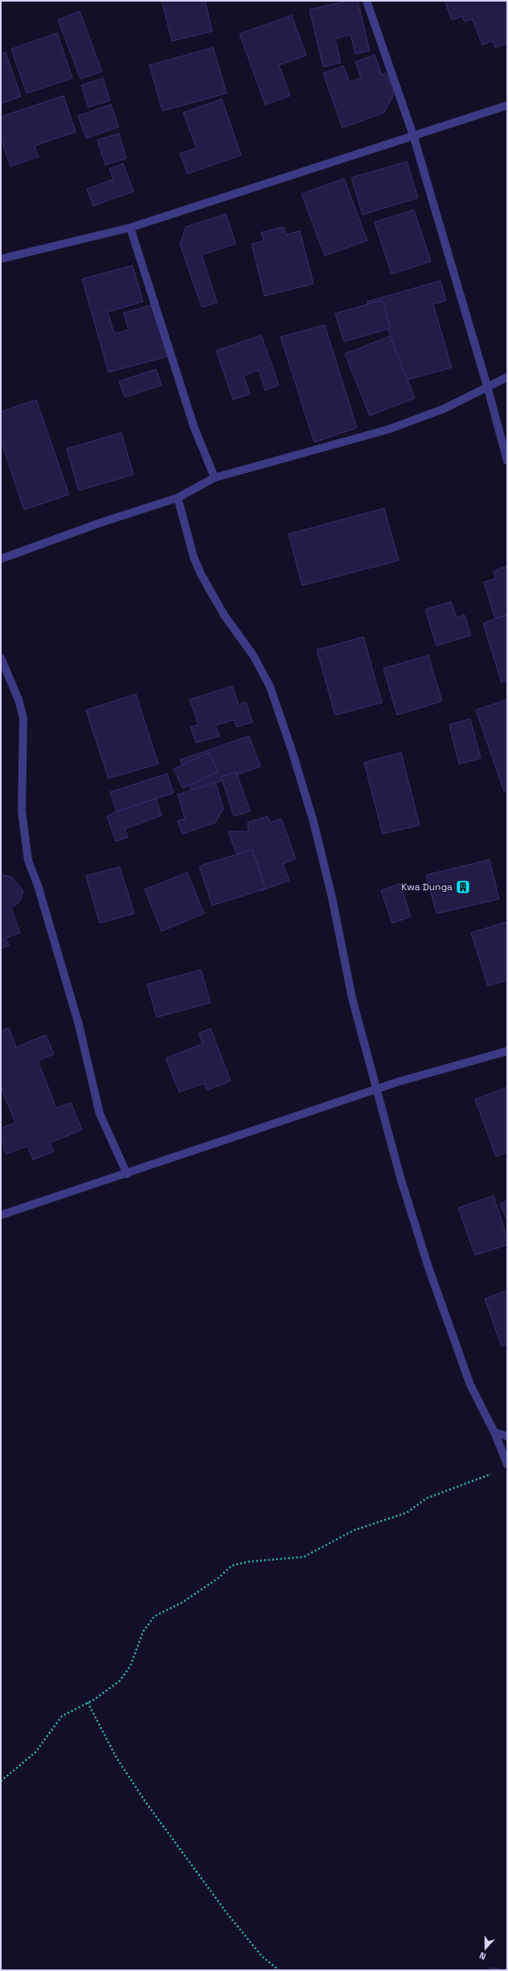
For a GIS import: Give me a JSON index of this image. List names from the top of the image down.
{
  "places": {
    "building": ["Kwa Dunga"]
  },
  "north": "bottom"
}
